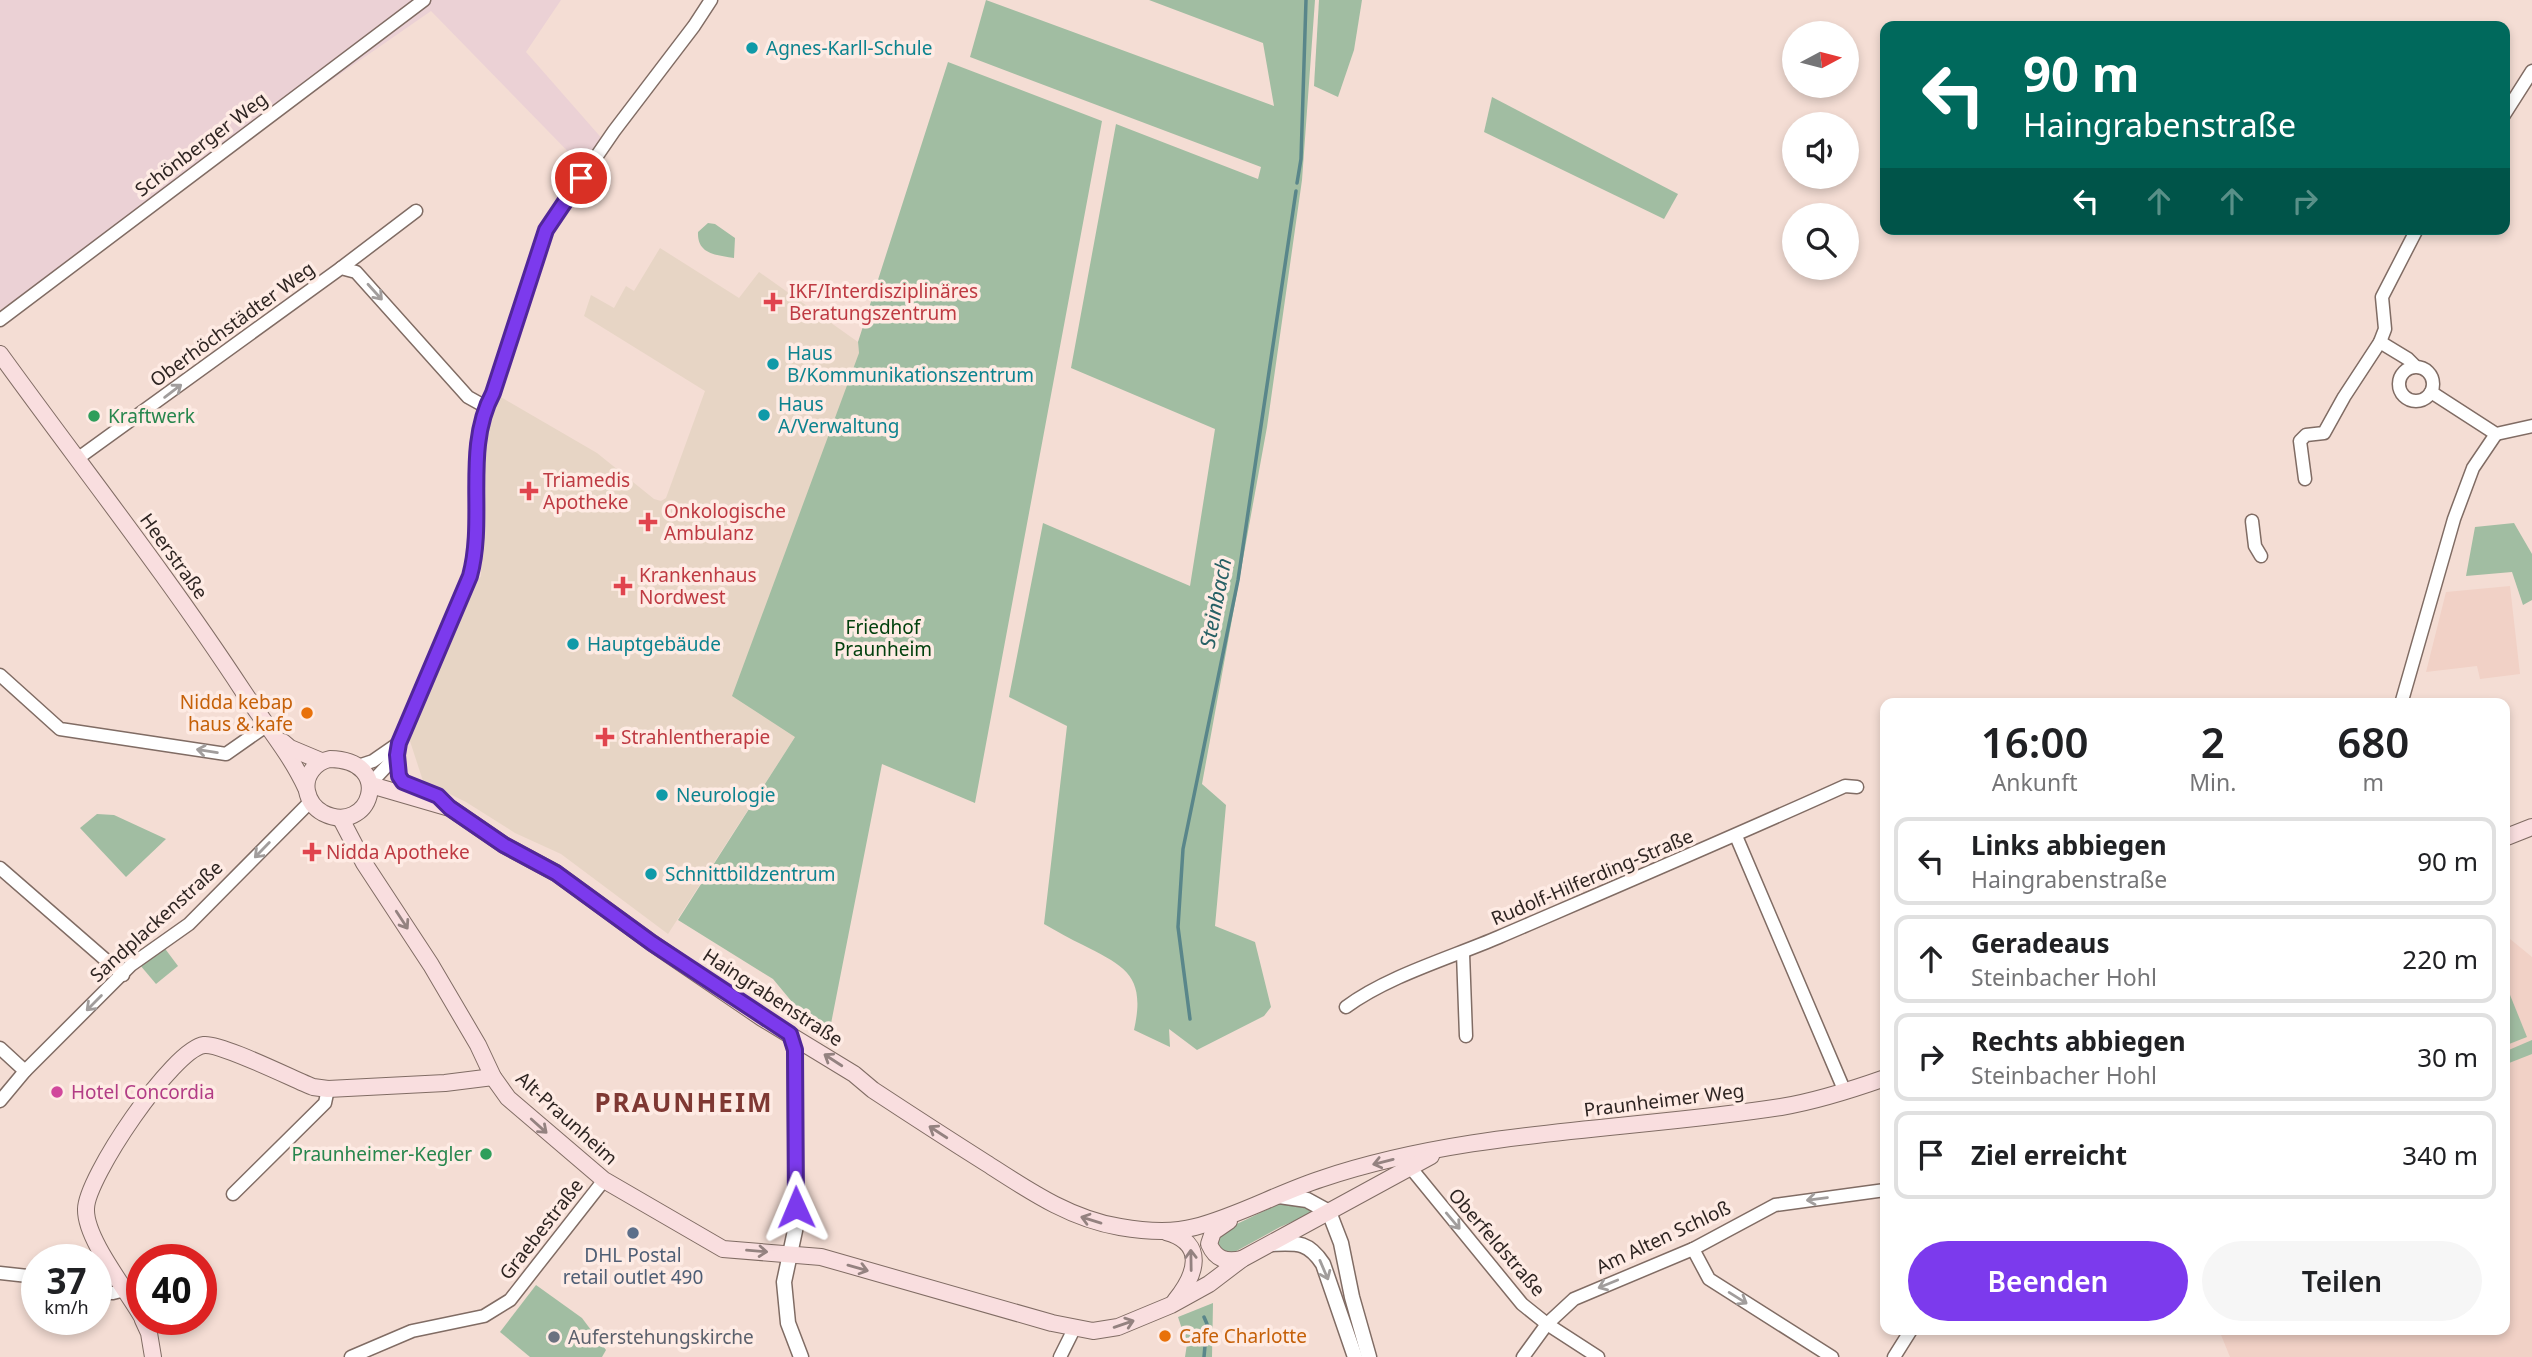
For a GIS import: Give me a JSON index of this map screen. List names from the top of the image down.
{
  "streets": {
    "main road": [
      "Heerstraße",
      "Haingrabenstraße",
      "Praunheimer Weg",
      "Alt-Praunheim"
    ],
    "street": [
      "Schönberger Weg",
      "Oberhöchstädter Weg",
      "Rudolf-Hilferding-Straße",
      "Sandplackenstraße",
      "Graebestraße",
      "Am Alten Schloß",
      "Oberfeldstraße"
    ]
  },
  "crossings": [
    ["Oberhöchstädter Weg", "Heerstraße"],
    ["Heerstraße", "Sandplackenstraße"],
    ["Heerstraße", "Haingrabenstraße"],
    ["Sandplackenstraße", "Haingrabenstraße"],
    ["Haingrabenstraße", "Praunheimer Weg"],
    ["Praunheimer Weg", "Alt-Praunheim"],
    ["Praunheimer Weg", "Oberfeldstraße"],
    ["Alt-Praunheim", "Graebestraße"],
    ["Am Alten Schloß", "Oberfeldstraße"]
  ],
  "one_way": [
    "Sandplackenstraße",
    "Haingrabenstraße",
    "Alt-Praunheim",
    "Am Alten Schloß",
    "Oberfeldstraße"
  ],
  "districts": ["PRAUNHEIM"],
  "water": ["Steinbach"],
  "parks": ["Friedhof Praunheim"],
  "places": {
    "other": [
      "Agnes-Karll-Schule",
      "Haus B/Kommunikationszentrum",
      "Haus A/Verwaltung",
      "Kraftwerk",
      "Hauptgebäude",
      "Nidda kebap haus & kafe",
      "Neurologie",
      "Schnittbildzentrum",
      "Hotel Concordia",
      "Praunheimer-Kegler",
      "DHL Postal retail outlet 490",
      "Cafe Charlotte",
      "Auferstehungskirche"
    ],
    "health": [
      "IKF/Interdisziplinäres Beratungszentrum",
      "Triamedis Apotheke",
      "Onkologische Ambulanz",
      "Krankenhaus Nordwest",
      "Strahlentherapie",
      "Nidda Apotheke"
    ]
  },
  "north": "right",
  "page": {
    "turn": ["90 m", "Haingrabenstraße"],
    "eta": [
      "16:00",
      "Ankunft",
      "2",
      "Min.",
      "680",
      "m"
    ],
    "list": [
      {
        "name": "Links abbiegen",
        "note": "Haingrabenstraße",
        "value": "90 m"
      },
      {
        "name": "Geradeaus",
        "note": "Steinbacher Hohl",
        "value": "220 m"
      },
      {
        "name": "Rechts abbiegen",
        "note": "Steinbacher Hohl",
        "value": "30 m"
      },
      {
        "name": "Ziel erreicht",
        "value": "340 m"
      }
    ],
    "buttons": ["Beenden", "Teilen"],
    "speed": "37 km/h",
    "limit": "40"
  }
}
